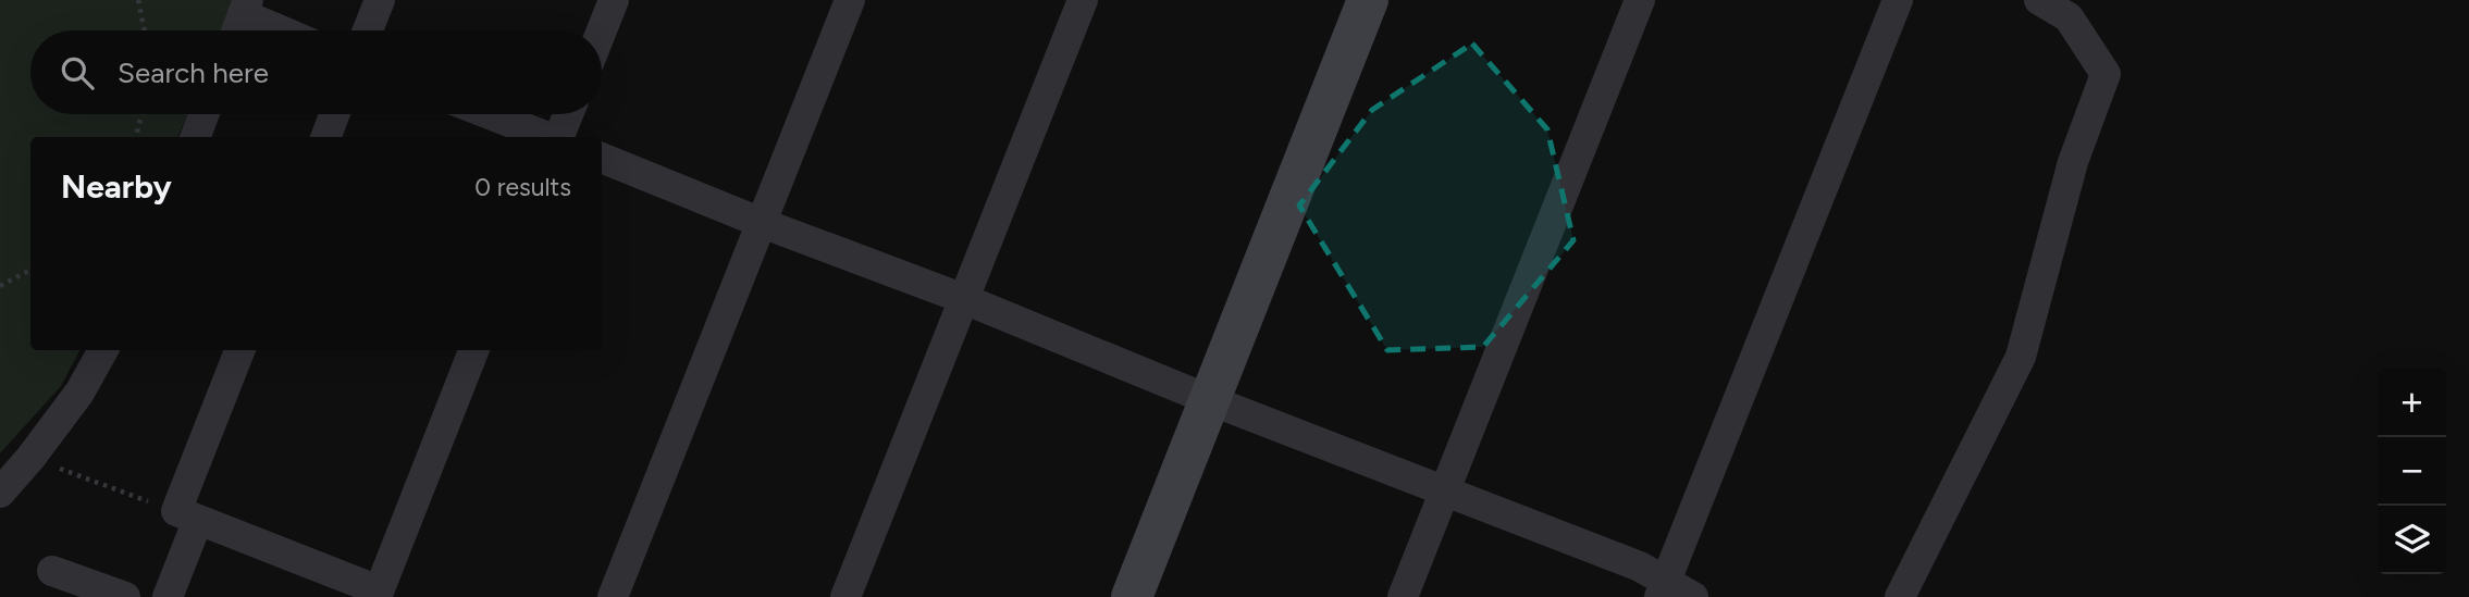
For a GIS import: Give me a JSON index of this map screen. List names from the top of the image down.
{
  "page": {
    "search": "Search here",
    "heading": ["Nearby", "0 results"],
    "map_buttons": ["+", "−"]
  }
}
